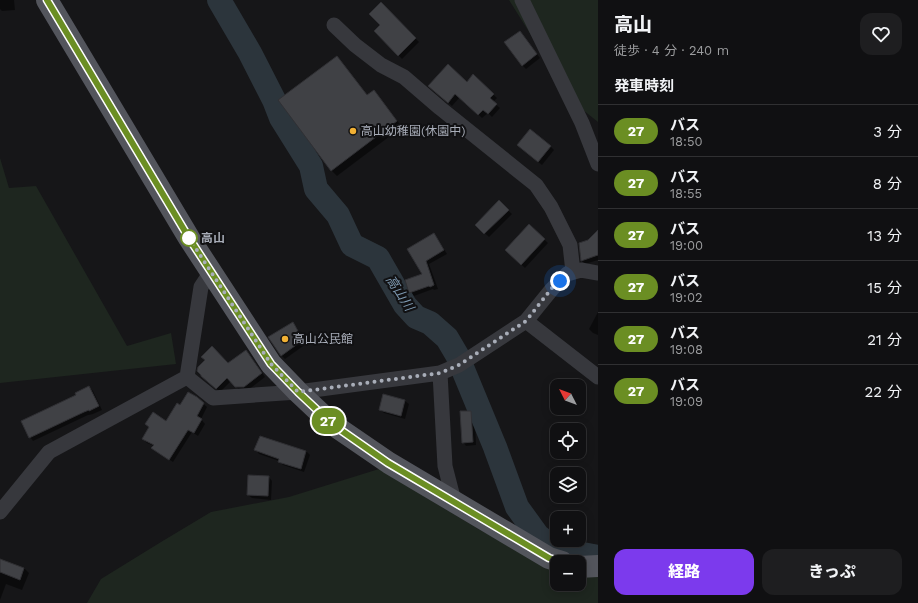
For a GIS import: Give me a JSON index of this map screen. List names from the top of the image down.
{
  "water": ["高山川"],
  "places": ["高山幼稚園(休園中)", "高山", "高山公民館"],
  "lines": ["bus line 27"],
  "north": "top left",
  "page": {
    "on_map": "27",
    "heading": [
      ["高山", "徒歩 · 4 分 · 240 m"],
      "発車時刻"
    ],
    "list": [
      {
        "mark": "27",
        "name": "バス",
        "note": "18:50",
        "value": "3 分"
      },
      {
        "mark": "27",
        "name": "バス",
        "note": "18:55",
        "value": "8 分"
      },
      {
        "mark": "27",
        "name": "バス",
        "note": "19:00",
        "value": "13 分"
      },
      {
        "mark": "27",
        "name": "バス",
        "note": "19:02",
        "value": "15 分"
      },
      {
        "mark": "27",
        "name": "バス",
        "note": "19:08",
        "value": "21 分"
      },
      {
        "mark": "27",
        "name": "バス",
        "note": "19:09",
        "value": "22 分"
      }
    ],
    "map_buttons": ["+", "−"],
    "buttons": ["経路", "きっぷ"]
  }
}
